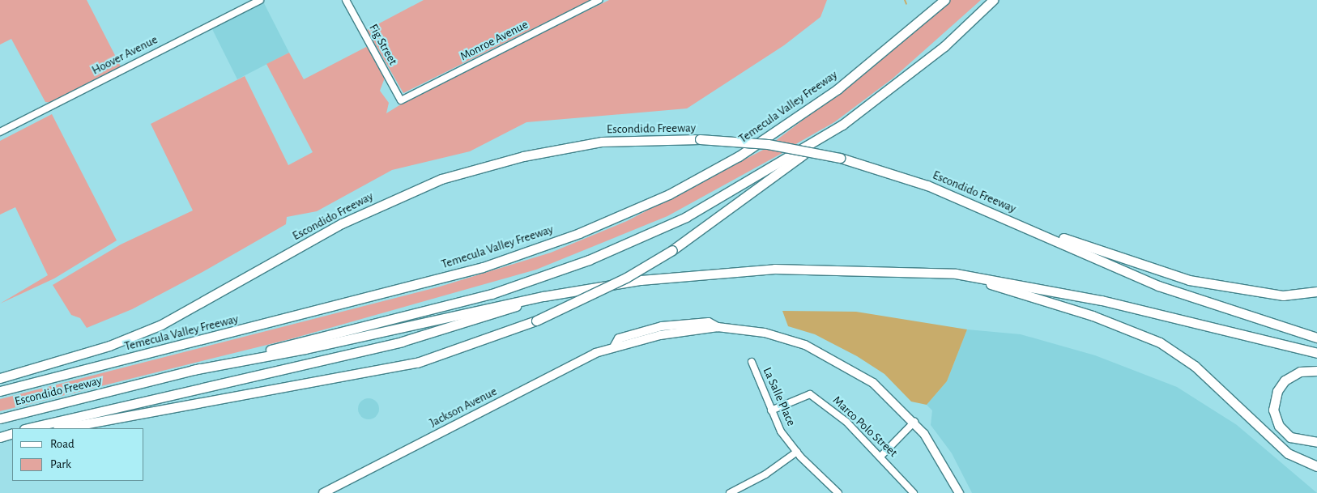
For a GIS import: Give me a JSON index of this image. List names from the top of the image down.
{
  "streets": {
    "highway": ["Temecula Valley Freeway", "Escondido Freeway"],
    "main road": ["Jackson Avenue"],
    "street": [
      "Monroe Avenue",
      "Fig Street",
      "Hoover Avenue",
      "La Salle Place",
      "Marco Polo Street"
    ]
  },
  "crossings": [
    ["Monroe Avenue", "Fig Street"],
    ["La Salle Place", "Marco Polo Street"]
  ],
  "legend": ["Road", "Park"]
}
